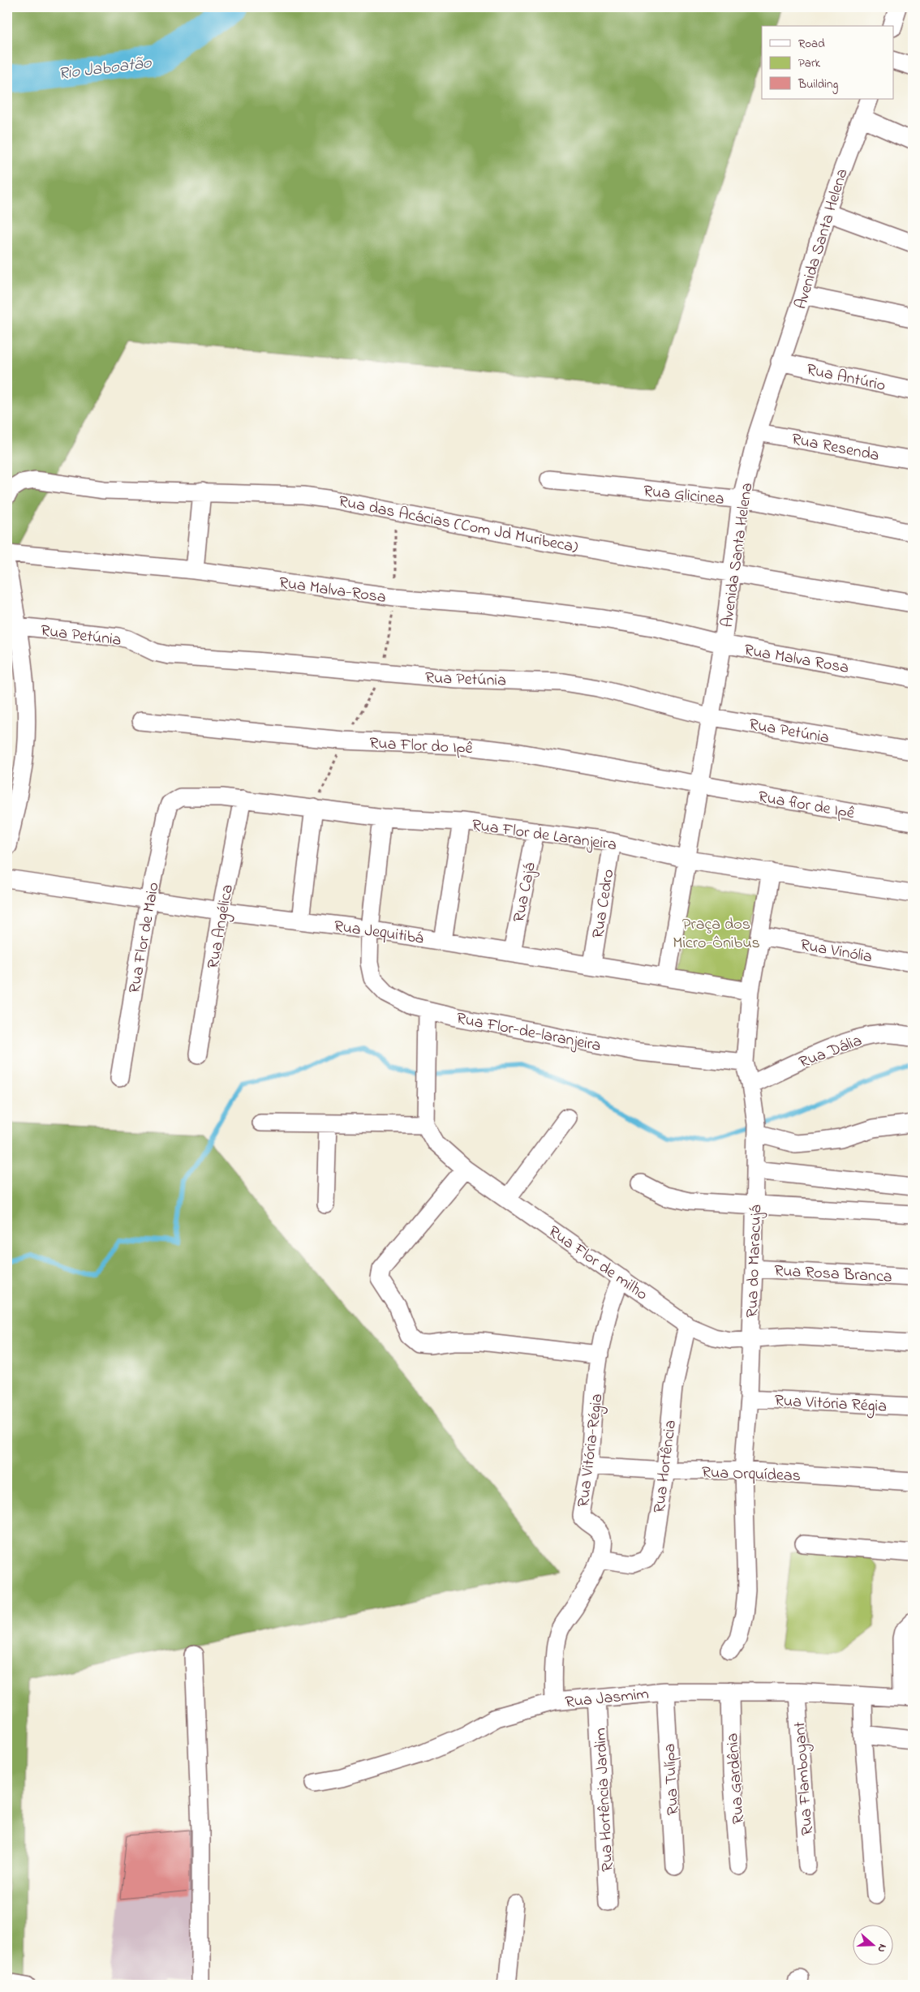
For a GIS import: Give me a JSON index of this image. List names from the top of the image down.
{
  "streets": {
    "street": [
      "Avenida Santa Helena",
      "Rua Antúrio",
      "Rua Resenda",
      "Rua Glicinea",
      "Rua das Acácias (Com Jd Muribeca)",
      "Rua Malva-Rosa",
      "Rua Petúnia",
      "Rua Malva Rosa",
      "Rua Flor do Ipê",
      "Rua flor de Ipê",
      "Rua Flor de Laranjeira",
      "Rua Cajá",
      "Rua Cedro",
      "Rua Angélica",
      "Rua Jequitibá",
      "Rua Flor de Maio",
      "Rua Vinólia",
      "Rua Flor-de-laranjeira",
      "Rua Dália",
      "Rua do Maracujá",
      "Rua Flor de milho",
      "Rua Rosa Branca",
      "Rua Vitória Régia",
      "Rua Vitória-Régia",
      "Rua Hortência",
      "Rua Orquídeas",
      "Rua Jasmim",
      "Rua Gardênia",
      "Rua Flamboyant",
      "Rua Tulípa",
      "Rua Hortência Jardim"
    ]
  },
  "crossings": [
    ["Avenida Santa Helena", "Rua Antúrio"],
    ["Avenida Santa Helena", "Rua Resenda"],
    ["Avenida Santa Helena", "Rua Glicinea"],
    ["Avenida Santa Helena", "Rua das Acácias (Com Jd Muribeca)"],
    ["Avenida Santa Helena", "Rua Petúnia"],
    ["Avenida Santa Helena", "Rua Malva Rosa"],
    ["Avenida Santa Helena", "Rua Flor do Ipê"],
    ["Avenida Santa Helena", "Rua flor de Ipê"],
    ["Avenida Santa Helena", "Rua Flor de Laranjeira"],
    ["Avenida Santa Helena", "Rua Jequitibá"],
    ["Rua Malva-Rosa", "Rua Malva Rosa"],
    ["Rua Flor do Ipê", "Rua flor de Ipê"],
    ["Rua Flor de Laranjeira", "Rua Cajá"],
    ["Rua Flor de Laranjeira", "Rua Cedro"],
    ["Rua Flor de Laranjeira", "Rua Angélica"],
    ["Rua Flor de Laranjeira", "Rua Flor de Maio"],
    ["Rua Flor de Laranjeira", "Rua Flor-de-laranjeira"],
    ["Rua Flor de Laranjeira", "Rua do Maracujá"],
    ["Rua Cajá", "Rua Jequitibá"],
    ["Rua Cedro", "Rua Jequitibá"],
    ["Rua Angélica", "Rua Jequitibá"],
    ["Rua Jequitibá", "Rua Flor de Maio"],
    ["Rua Jequitibá", "Rua Flor-de-laranjeira"],
    ["Rua Jequitibá", "Rua do Maracujá"],
    ["Rua Vinólia", "Rua do Maracujá"],
    ["Rua Flor-de-laranjeira", "Rua do Maracujá"],
    ["Rua Dália", "Rua do Maracujá"],
    ["Rua do Maracujá", "Rua Flor de milho"],
    ["Rua do Maracujá", "Rua Rosa Branca"],
    ["Rua do Maracujá", "Rua Vitória Régia"],
    ["Rua do Maracujá", "Rua Orquídeas"],
    ["Rua Flor de milho", "Rua Vitória-Régia"],
    ["Rua Flor de milho", "Rua Hortência"],
    ["Rua Vitória-Régia", "Rua Hortência"],
    ["Rua Vitória-Régia", "Rua Orquídeas"],
    ["Rua Vitória-Régia", "Rua Jasmim"],
    ["Rua Hortência", "Rua Orquídeas"],
    ["Rua Jasmim", "Rua Gardênia"],
    ["Rua Jasmim", "Rua Flamboyant"],
    ["Rua Jasmim", "Rua Tulípa"],
    ["Rua Jasmim", "Rua Hortência Jardim"]
  ],
  "water": ["Rio Jaboatão"],
  "parks": ["Praça dos Micro-Ônibus"],
  "legend": ["Road", "Park", "Building"],
  "north": "right"
}
